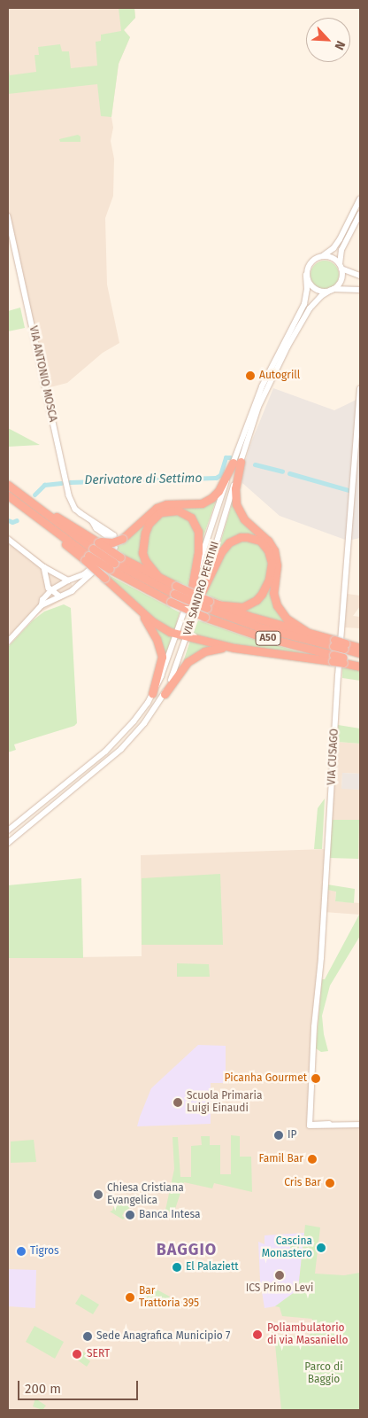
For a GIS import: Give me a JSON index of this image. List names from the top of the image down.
{
  "streets": {
    "highway": ["A50"],
    "main road": ["VIA SANDRO PERTINI"],
    "street": ["VIA ANTONIO MOSCA", "VIA CUSAGO"]
  },
  "districts": ["BAGGIO"],
  "water": ["Derivatore di Settimo"],
  "parks": ["Parco di Baggio"],
  "places": [
    "Autogrill",
    "Picanha Gourmet",
    "Scuola Primaria Luigi Einaudi",
    "IP",
    "Famil Bar",
    "Cris Bar",
    "Chiesa Cristiana Evangelica",
    "Banca Intesa",
    "Cascina Monastero",
    "Tigros",
    "El Palaziett",
    "ICS Primo Levi",
    "Bar Trattoria 395",
    "Poliambulatorio di via Masaniello",
    "Sede Anagrafica Municipio 7",
    "SERT"
  ],
  "scale_bar": "200 m",
  "north": "bottom right"
}
